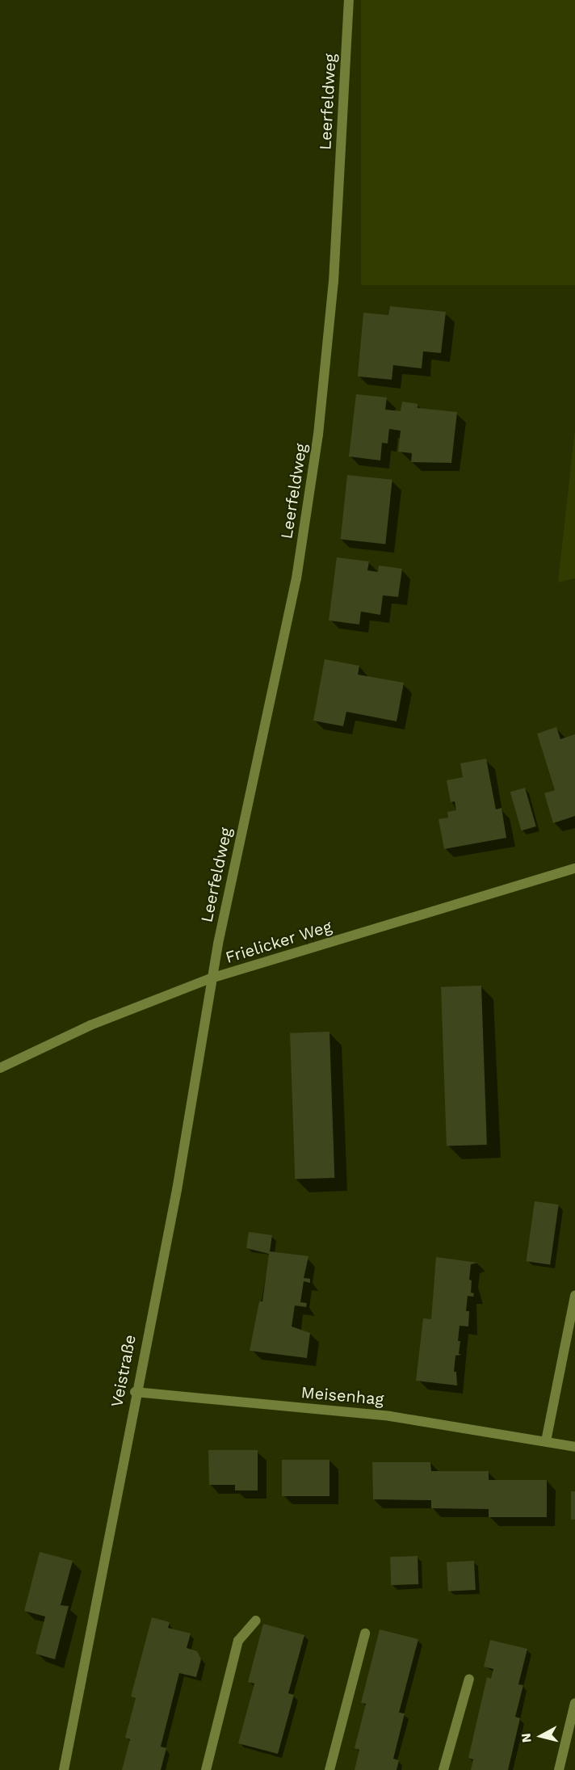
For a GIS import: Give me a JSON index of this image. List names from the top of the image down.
{
  "streets": {
    "street": [
      "Leerfeldweg",
      "Frielicker Weg",
      "Veistraße",
      "Meisenhag"
    ]
  },
  "crossings": [
    ["Leerfeldweg", "Frielicker Weg"],
    ["Leerfeldweg", "Veistraße"],
    ["Frielicker Weg", "Veistraße"],
    ["Veistraße", "Meisenhag"]
  ],
  "north": "left"
}
